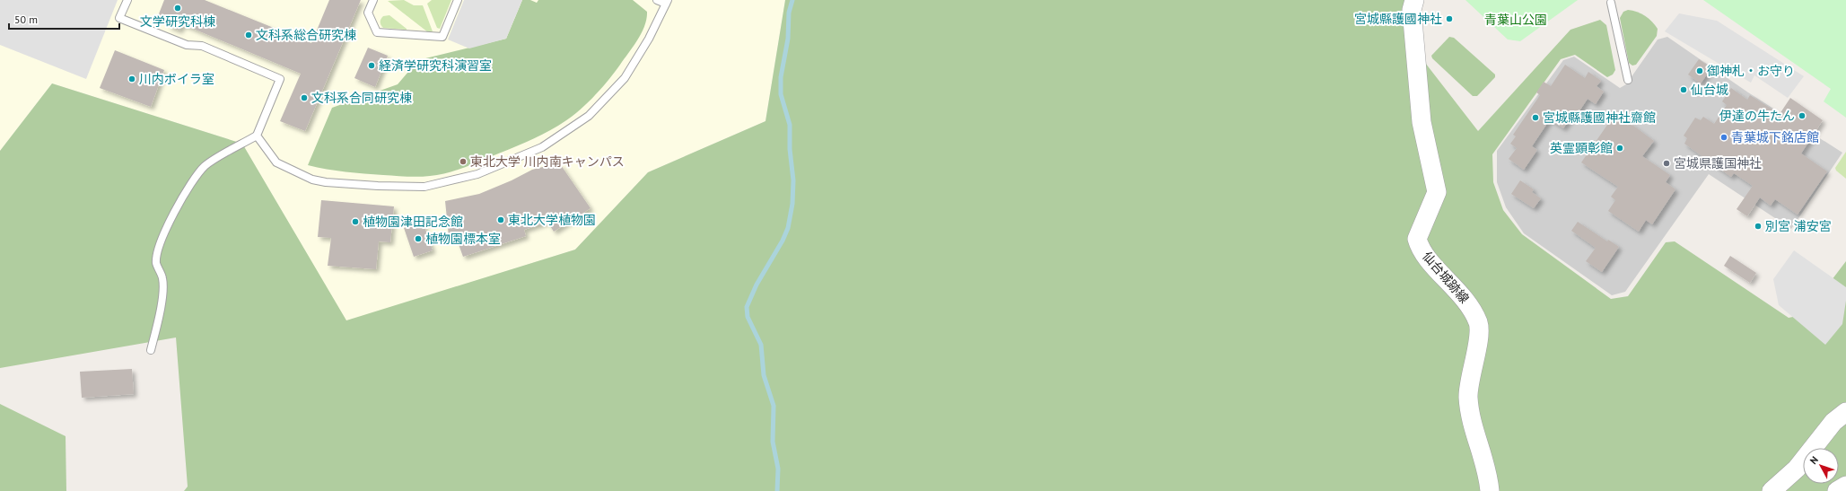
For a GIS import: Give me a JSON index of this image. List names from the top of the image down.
{
  "streets": {
    "street": ["仙台城跡線"]
  },
  "parks": ["青葉山公園"],
  "places": [
    "文学研究科棟",
    "宮城縣護國神社",
    "文科系総合研究棟",
    "経済学研究科演習室",
    "御神札・お守り",
    "川内ボイラ室",
    "仙台城",
    "文科系合同研究棟",
    "伊達の牛たん",
    "宮城縣護國神社齋館",
    "青葉城下銘店館",
    "英霊顕彰館",
    "東北大学 川内南キャンパス",
    "宮城県護国神社",
    "東北大学植物園",
    "植物園津田記念館",
    "別宮 浦安宮",
    "植物園標本室"
  ],
  "scale_bar": "50 m",
  "north": "top left"
}
